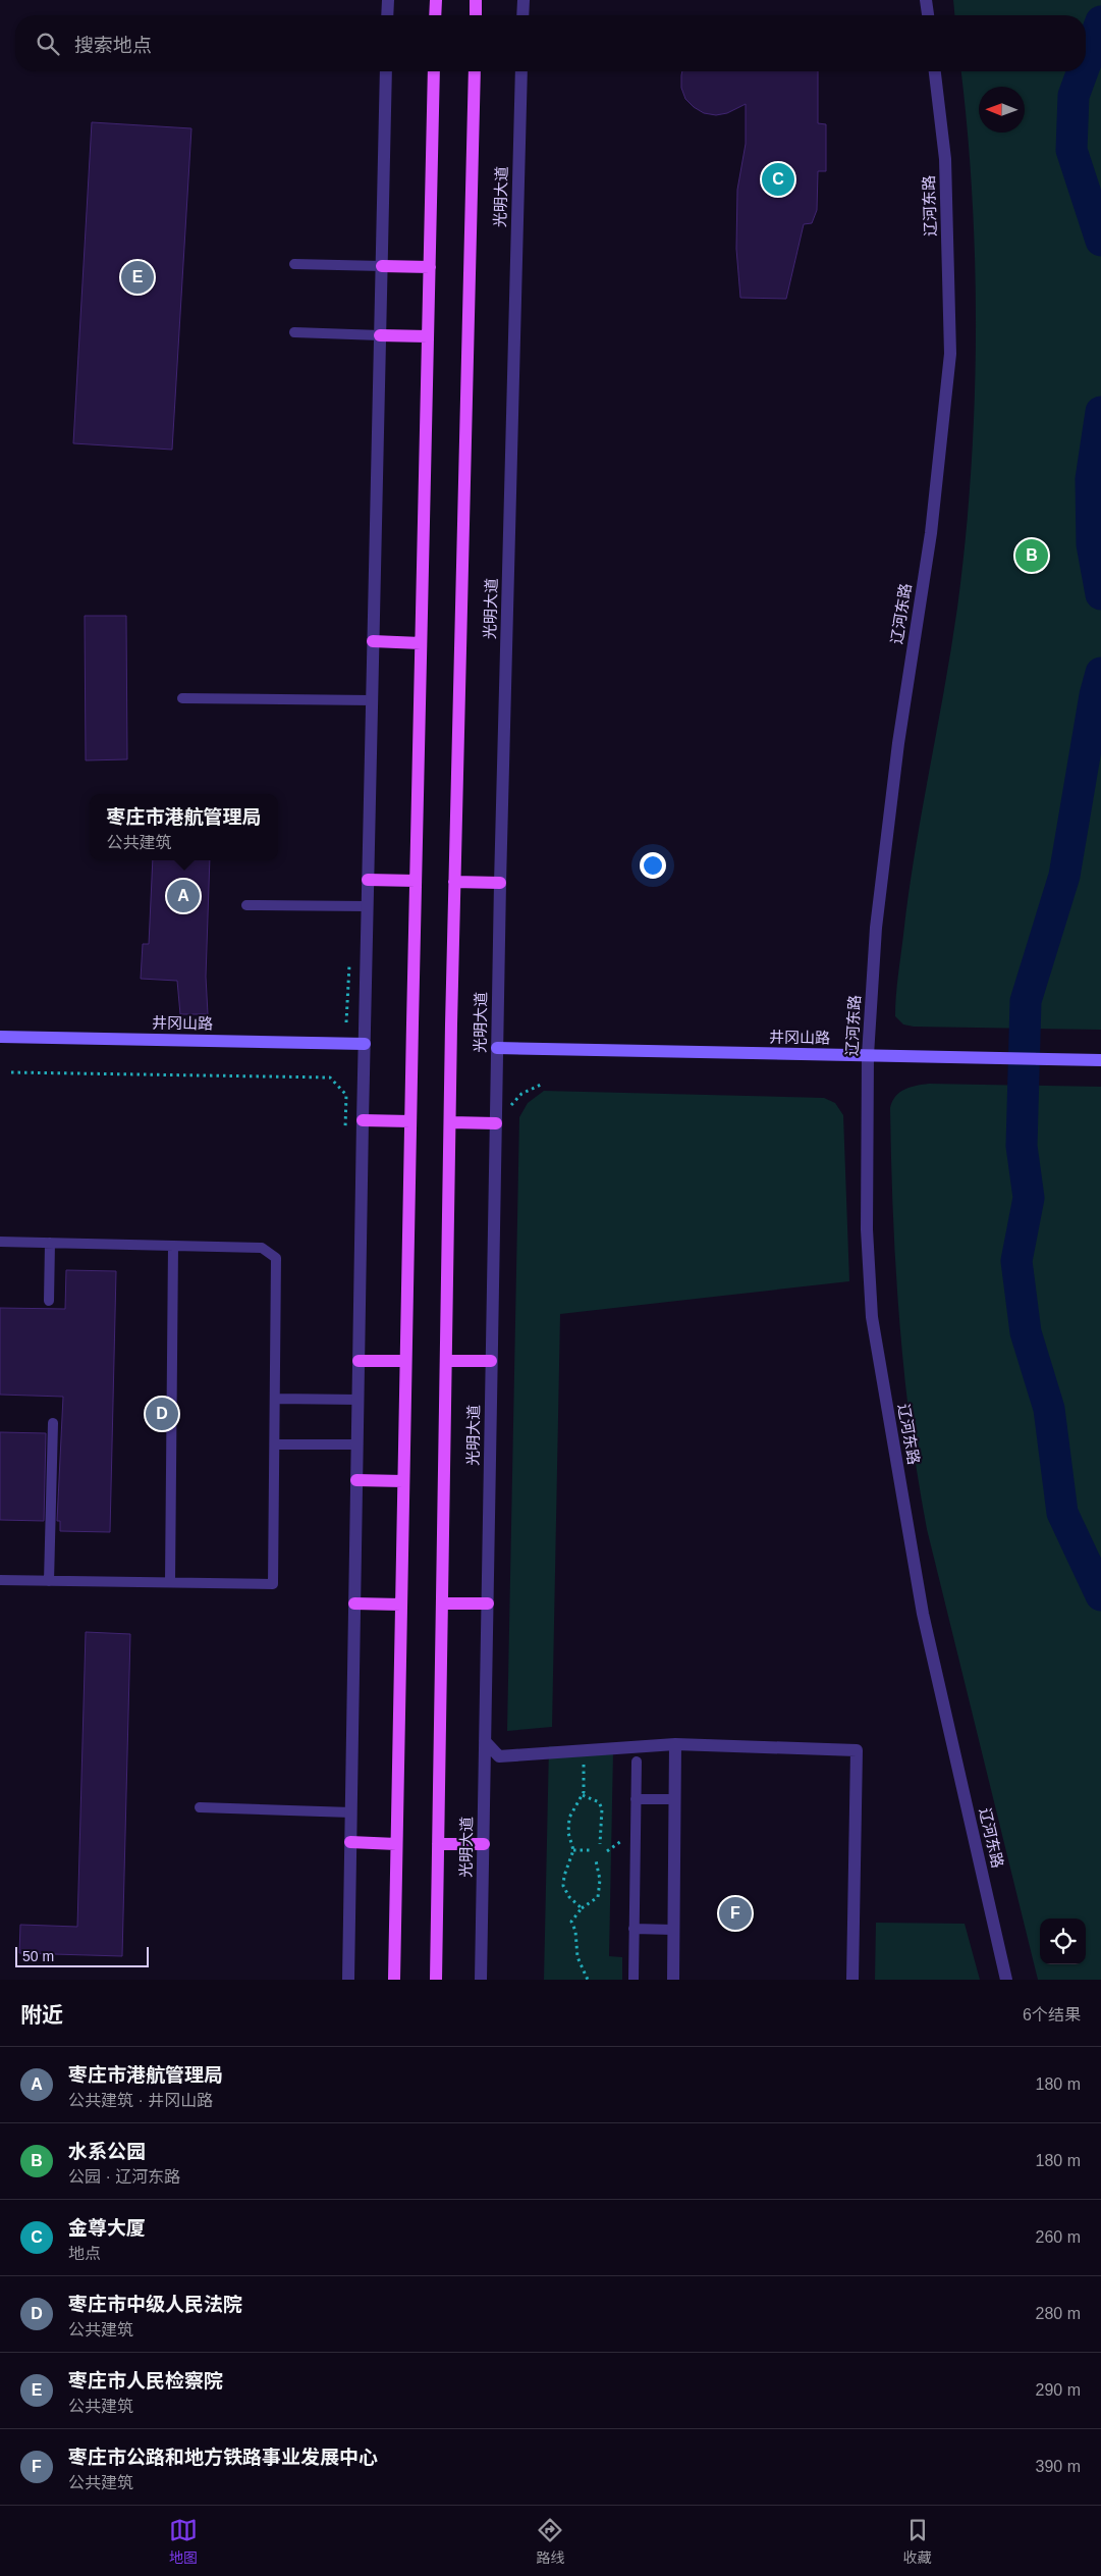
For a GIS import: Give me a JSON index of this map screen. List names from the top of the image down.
{
  "streets": {
    "main road": ["光明大道"],
    "street": ["辽河东路", "井冈山路"]
  },
  "crossings": [
    ["光明大道", "井冈山路"],
    ["辽河东路", "井冈山路"]
  ],
  "scale_bar": "50 m",
  "north": "left",
  "page": {
    "search": "搜索地点",
    "pins": [
      "C",
      "E",
      "B",
      "A",
      "D",
      "F"
    ],
    "popup": ["枣庄市港航管理局", "公共建筑"],
    "scale": "50 m",
    "heading": ["附近", "6个结果"],
    "list": [
      {
        "mark": "A",
        "name": "枣庄市港航管理局",
        "note": "公共建筑 · 井冈山路",
        "value": "180 m"
      },
      {
        "mark": "B",
        "name": "水系公园",
        "note": "公园 · 辽河东路",
        "value": "180 m"
      },
      {
        "mark": "C",
        "name": "金尊大厦",
        "note": "地点",
        "value": "260 m"
      },
      {
        "mark": "D",
        "name": "枣庄市中级人民法院",
        "note": "公共建筑",
        "value": "280 m"
      },
      {
        "mark": "E",
        "name": "枣庄市人民检察院",
        "note": "公共建筑",
        "value": "290 m"
      },
      {
        "mark": "F",
        "name": "枣庄市公路和地方铁路事业发展中心",
        "note": "公共建筑",
        "value": "390 m"
      }
    ],
    "nav": ["地图", "路线", "收藏"]
  }
}
